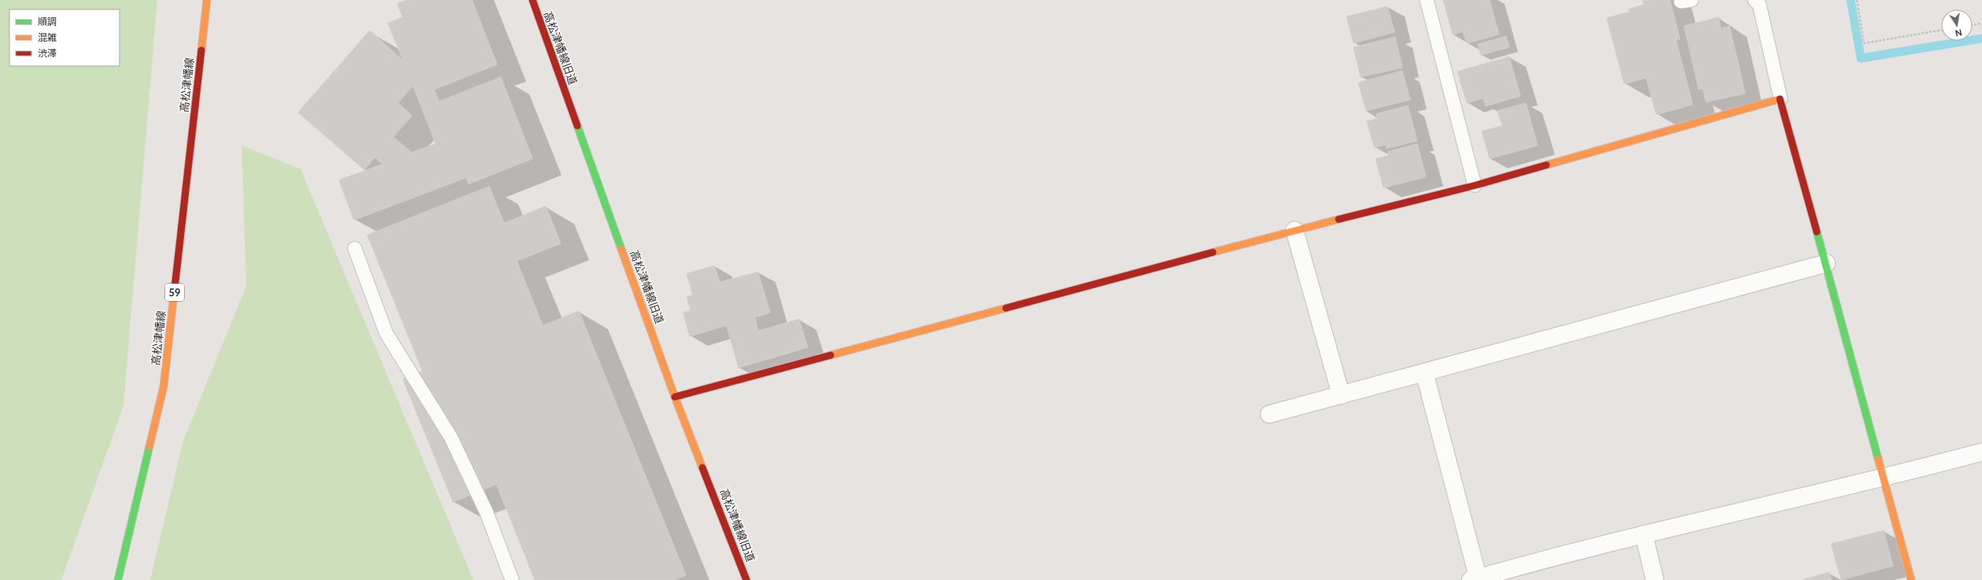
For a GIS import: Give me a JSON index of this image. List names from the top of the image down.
{
  "streets": {
    "street": ["高松津幡線旧道", "高松津幡線", "59"]
  },
  "legend": ["順調", "混雑", "渋滞"],
  "north": "bottom"
}
